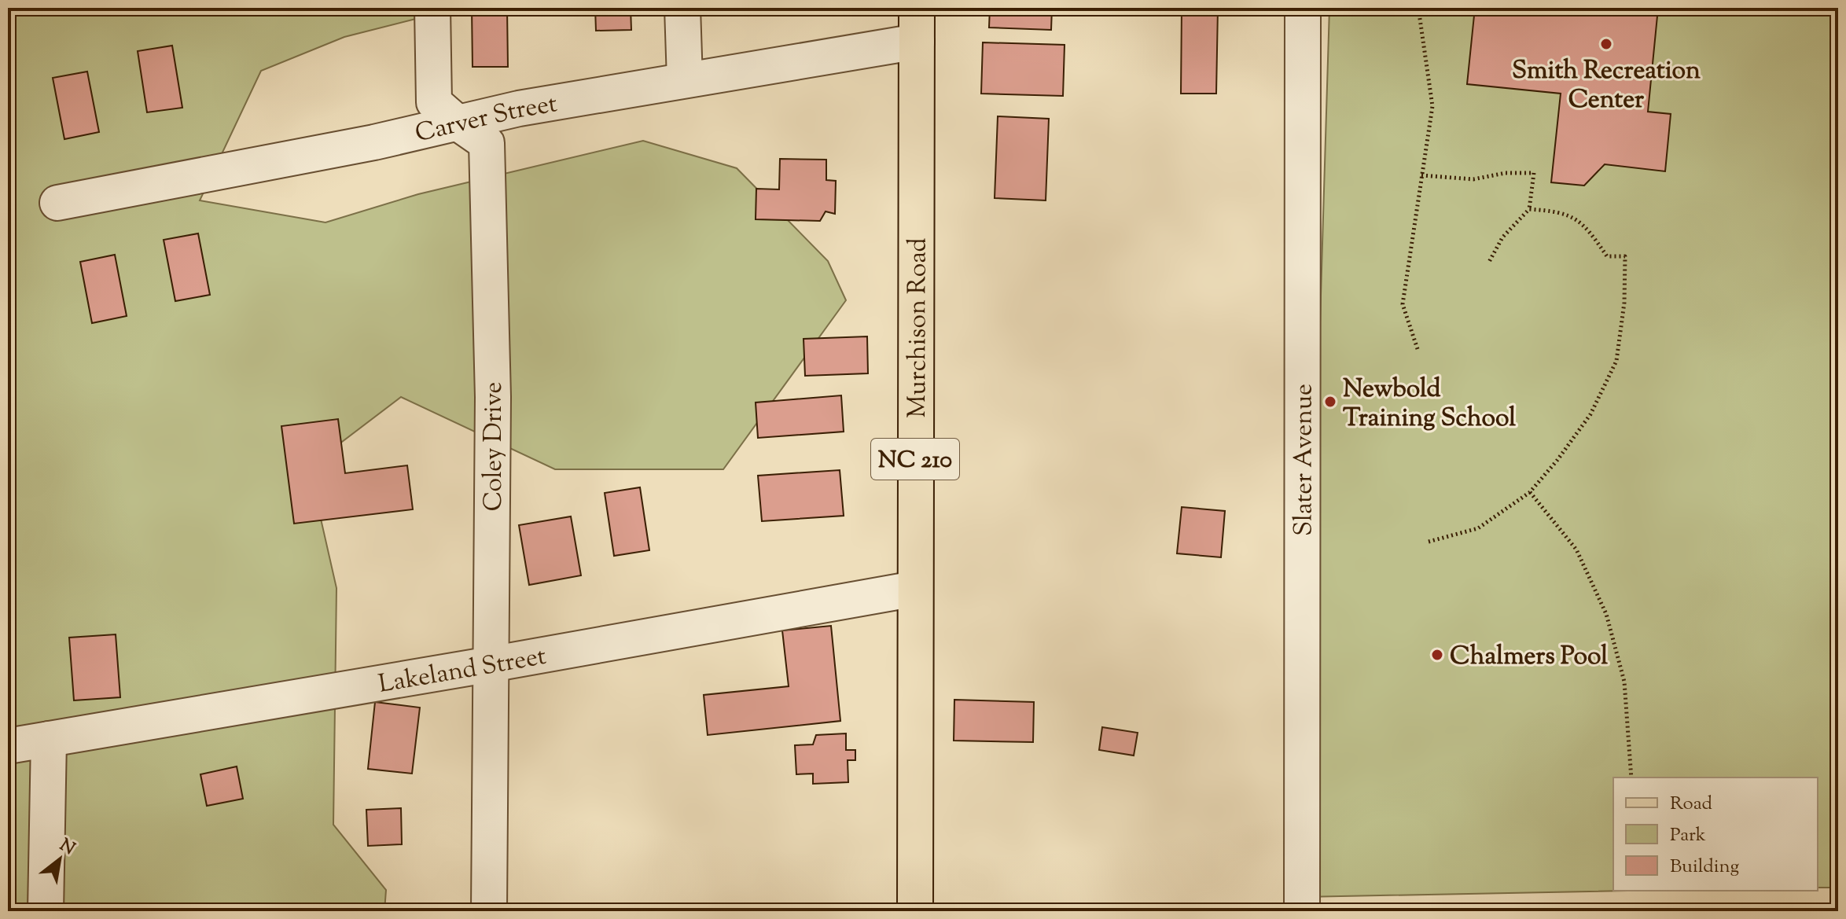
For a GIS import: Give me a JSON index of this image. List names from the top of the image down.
{
  "streets": {
    "main road": ["Murchison Road", "NC 210"],
    "street": [
      "Carver Street",
      "Coley Drive",
      "Slater Avenue",
      "Lakeland Street"
    ]
  },
  "crossings": [
    ["Carver Street", "Murchison Road"],
    ["Carver Street", "Coley Drive"],
    ["Murchison Road", "Lakeland Street"],
    ["Coley Drive", "Lakeland Street"]
  ],
  "places": ["Smith Recreation Center", "Newbold Training School", "Chalmers Pool"],
  "legend": ["Road", "Park", "Building"],
  "north": "top right"
}
